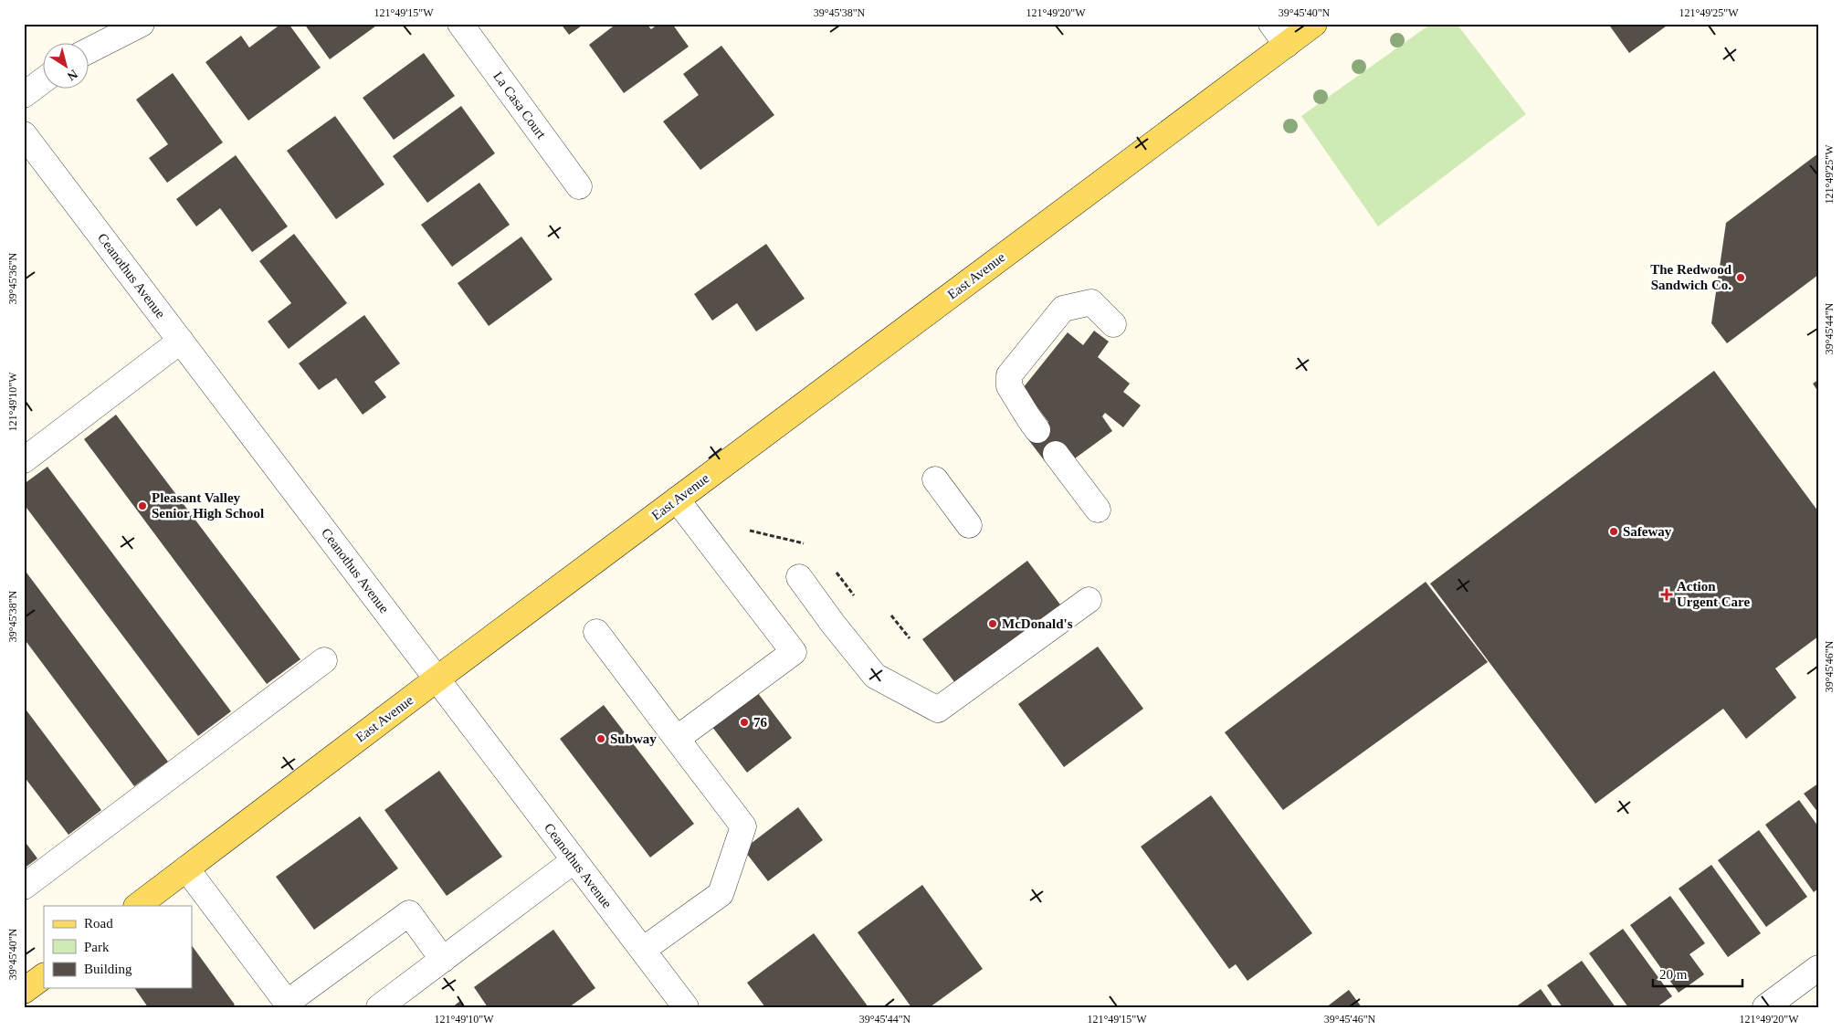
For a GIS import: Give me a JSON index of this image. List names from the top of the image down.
{
  "streets": {
    "main road": ["East Avenue"],
    "street": ["La Casa Court", "Ceanothus Avenue"]
  },
  "crossings": [
    ["Ceanothus Avenue", "East Avenue"]
  ],
  "places": {
    "other": [
      "The Redwood Sandwich Co.",
      "Pleasant Valley Senior High School",
      "Safeway",
      "McDonald's",
      "76",
      "Subway"
    ],
    "health": ["Action Urgent Care"]
  },
  "legend": ["Road", "Park", "Building"],
  "scale_bar": "20 m",
  "north": "bottom right",
  "coordinates": [
    "121°49'15\"W",
    "39°45'38\"N",
    "121°49'20\"W",
    "39°45'40\"N",
    "121°49'25\"W",
    "39°45'36\"N",
    "39°45'44\"N",
    "121°49'10\"W",
    "39°45'46\"N"
  ]
}
